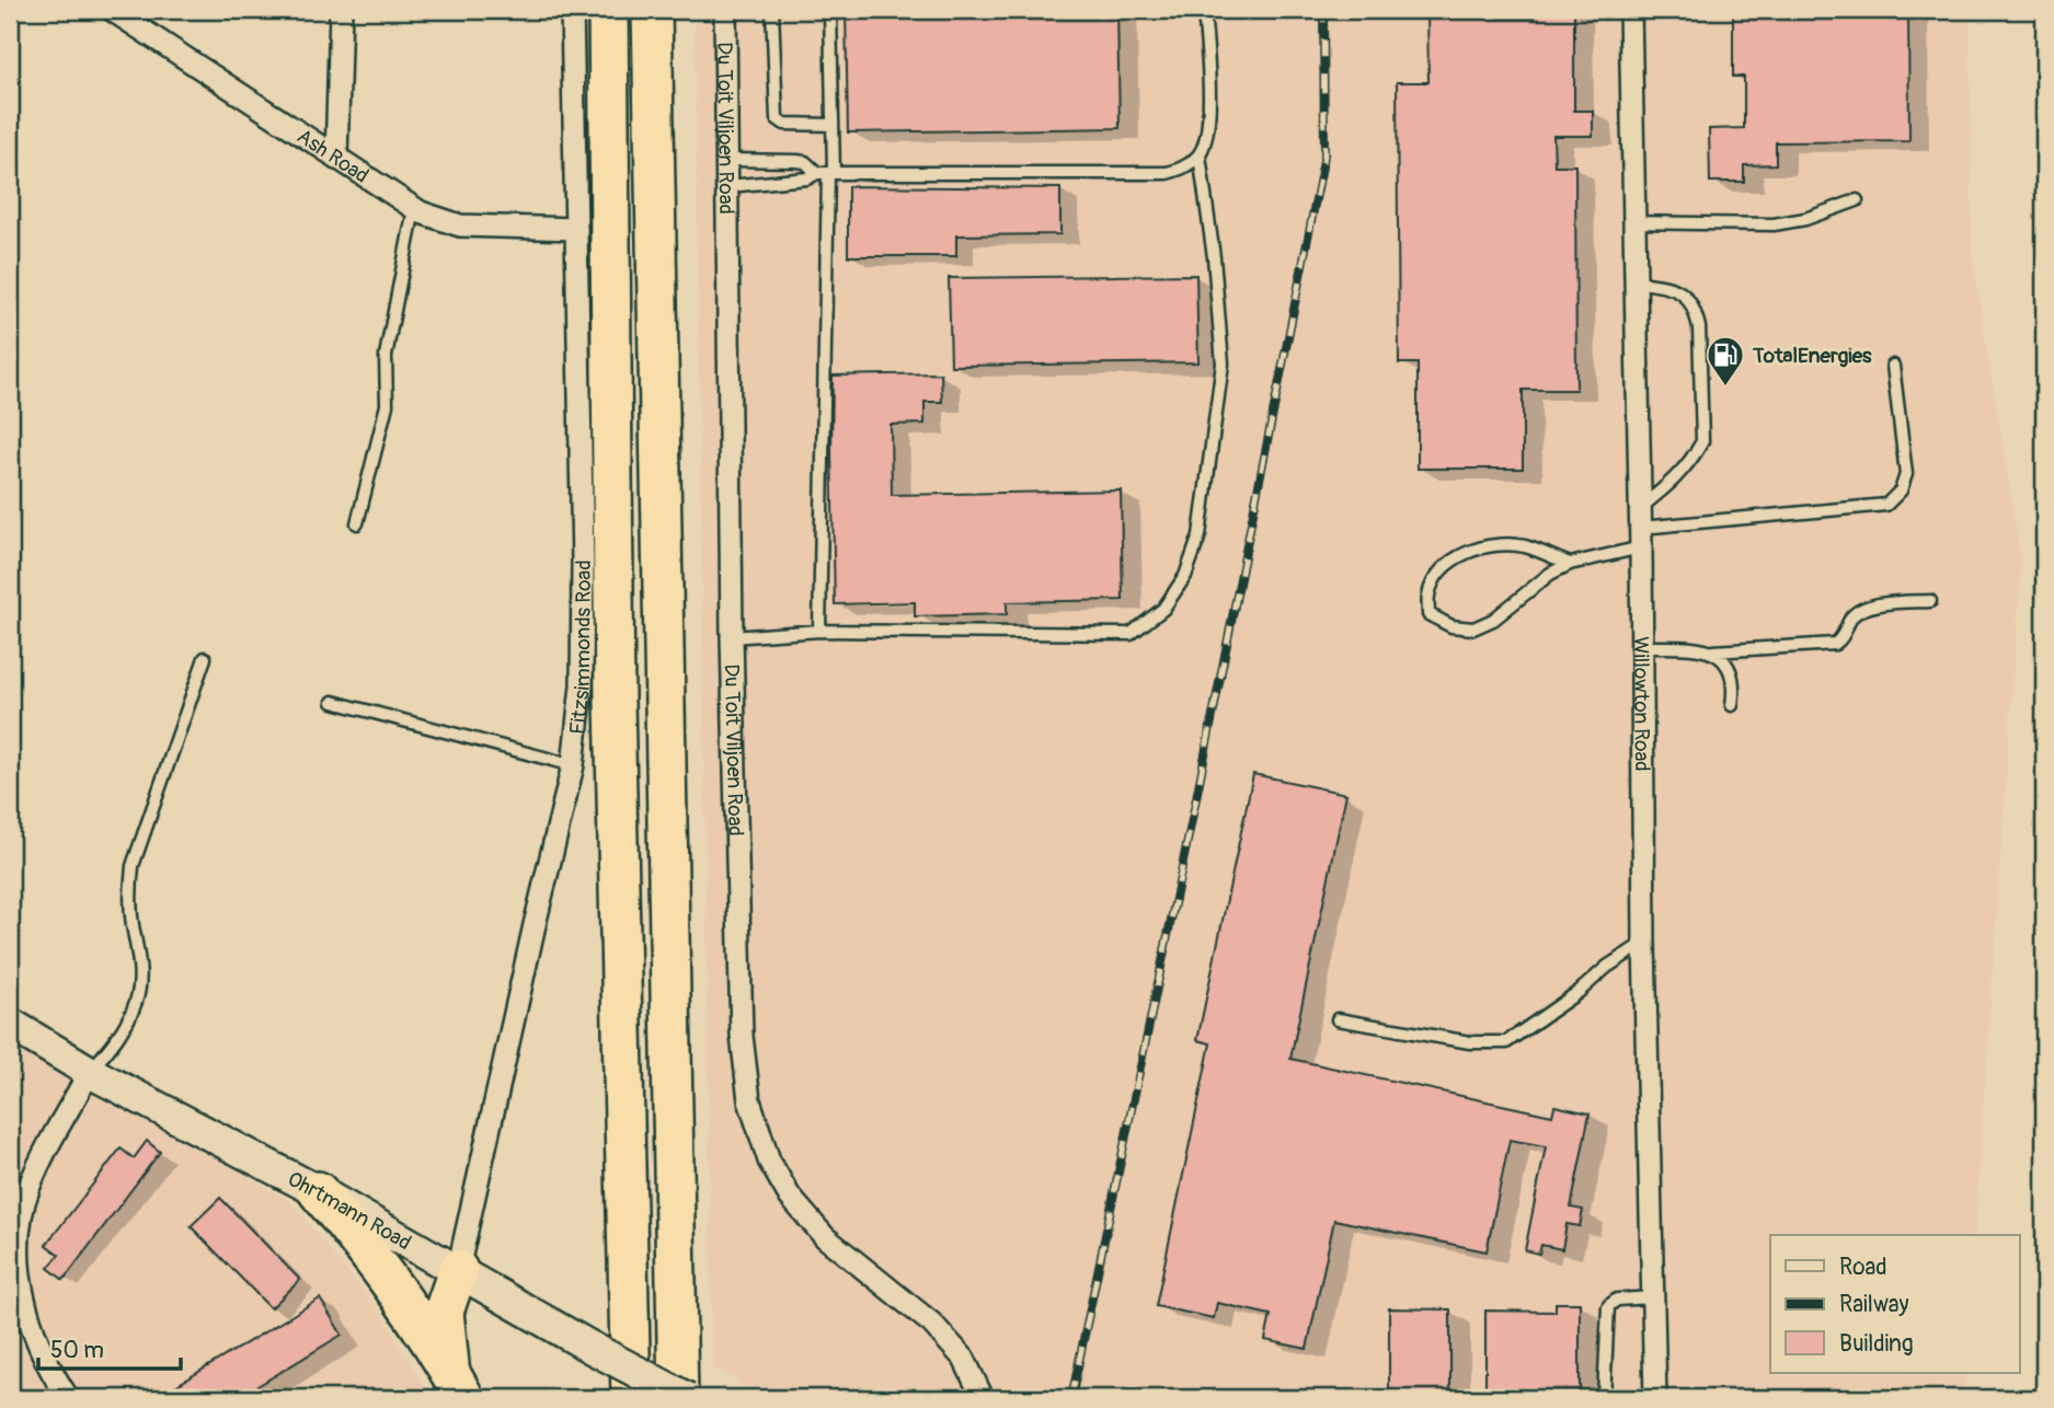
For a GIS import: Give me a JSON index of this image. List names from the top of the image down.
{
  "streets": {
    "main road": ["Ohrtmann Road"],
    "street": [
      "Du Toit Viljoen Road",
      "Ash Road",
      "Fitzsimmonds Road",
      "Willowton Road"
    ]
  },
  "crossings": [
    ["Ash Road", "Fitzsimmonds Road"],
    ["Fitzsimmonds Road", "Ohrtmann Road"]
  ],
  "places": {
    "fuel station": ["TotalEnergies"]
  },
  "legend": ["Road", "Railway", "Building"],
  "scale_bar": "50 m"
}
